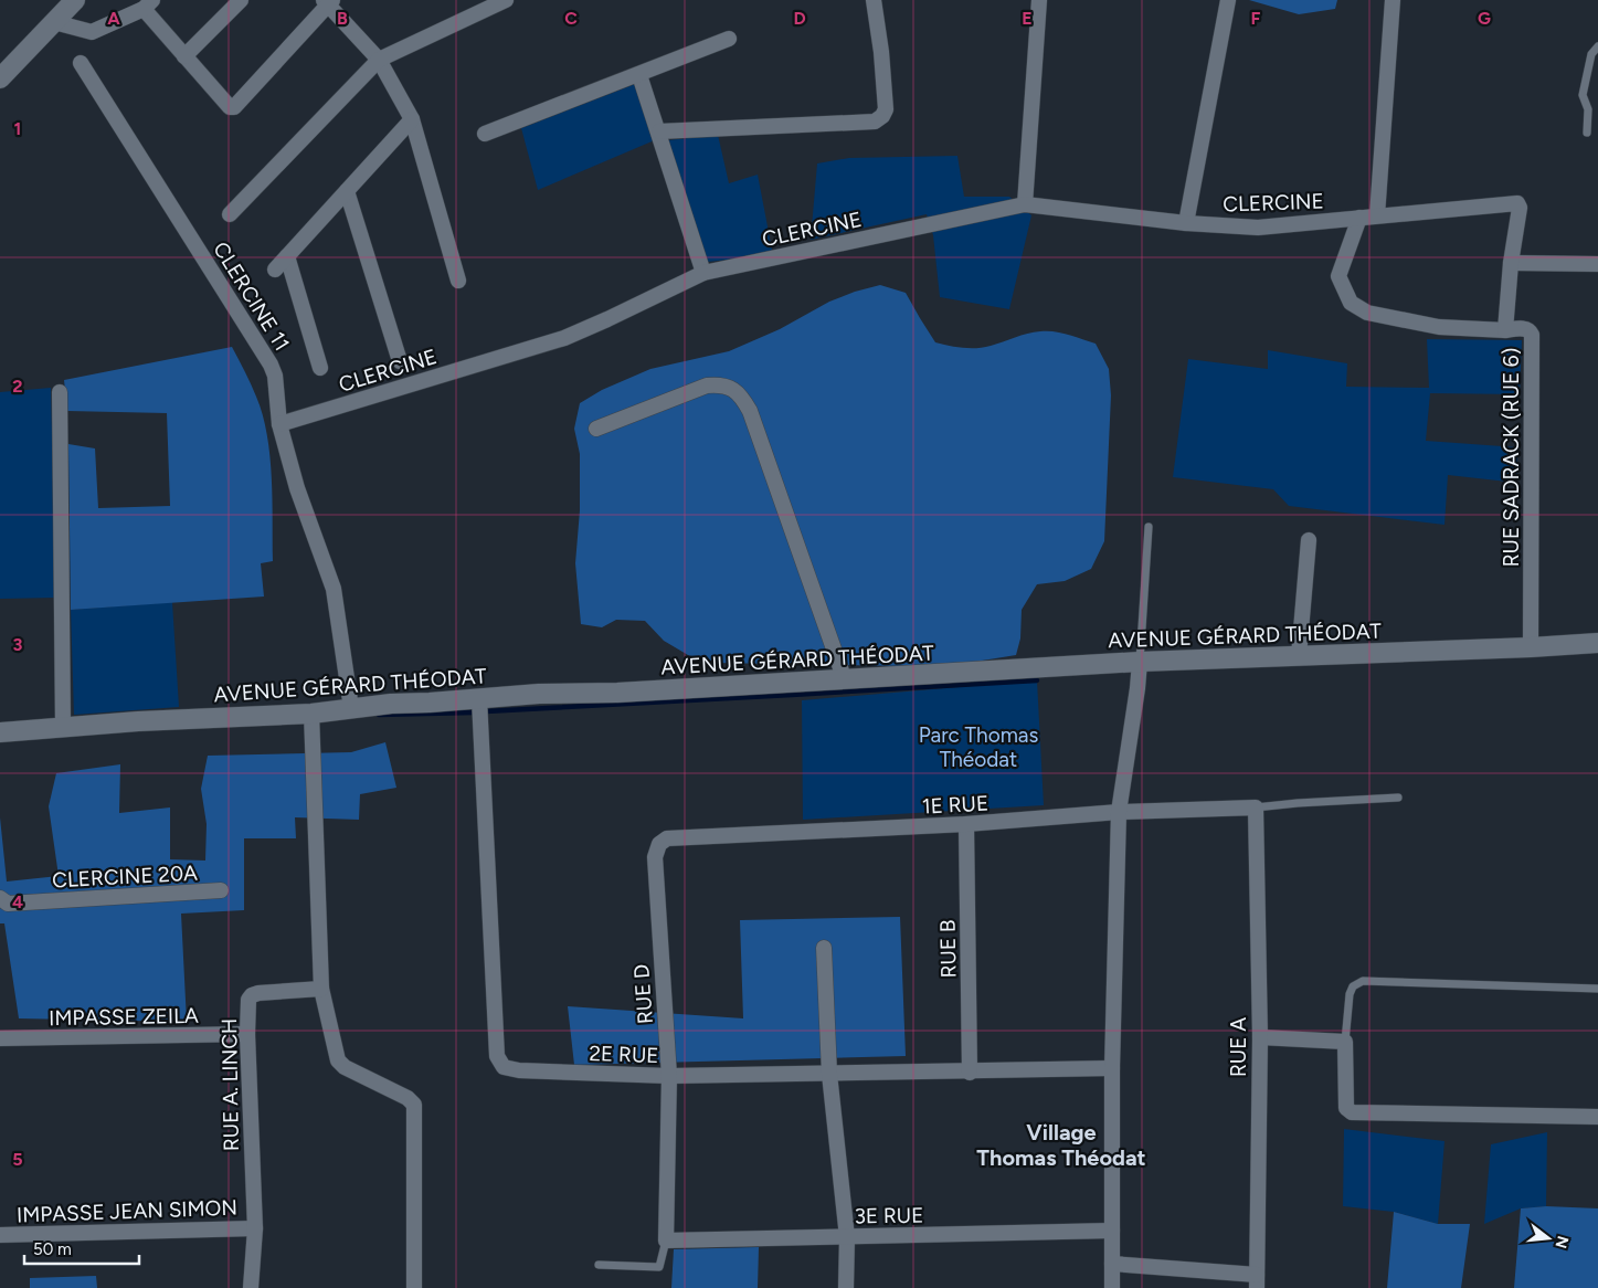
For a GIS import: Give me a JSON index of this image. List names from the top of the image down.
{
  "streets": {
    "street": [
      "CLERCINE",
      "CLERCINE 11",
      "RUE SADRACK (RUE 6)",
      "AVENUE GÉRARD THÉODAT",
      "1E RUE",
      "CLERCINE 20A",
      "RUE B",
      "RUE D",
      "IMPASSE ZEILA",
      "RUE A",
      "2E RUE",
      "RUE A. LINCH",
      "IMPASSE JEAN SIMON",
      "3E RUE"
    ]
  },
  "crossings": [
    ["CLERCINE", "CLERCINE 11"],
    ["CLERCINE", "RUE SADRACK (RUE 6)"],
    ["CLERCINE 11", "AVENUE GÉRARD THÉODAT"],
    ["RUE SADRACK (RUE 6)", "AVENUE GÉRARD THÉODAT"],
    ["AVENUE GÉRARD THÉODAT", "2E RUE"],
    ["1E RUE", "RUE B"],
    ["1E RUE", "RUE D"],
    ["1E RUE", "RUE A"],
    ["RUE B", "2E RUE"],
    ["RUE D", "2E RUE"],
    ["RUE D", "3E RUE"],
    ["IMPASSE ZEILA", "RUE A. LINCH"],
    ["RUE A. LINCH", "IMPASSE JEAN SIMON"]
  ],
  "districts": ["Village Thomas Théodat"],
  "parks": ["Parc Thomas Théodat"],
  "scale_bar": "50 m",
  "north": "right",
  "grid": {
    "columns": [
      "A",
      "B",
      "C",
      "D",
      "E",
      "F",
      "G"
    ],
    "rows": [
      "1",
      "2",
      "3",
      "4",
      "5"
    ]
  }
}
